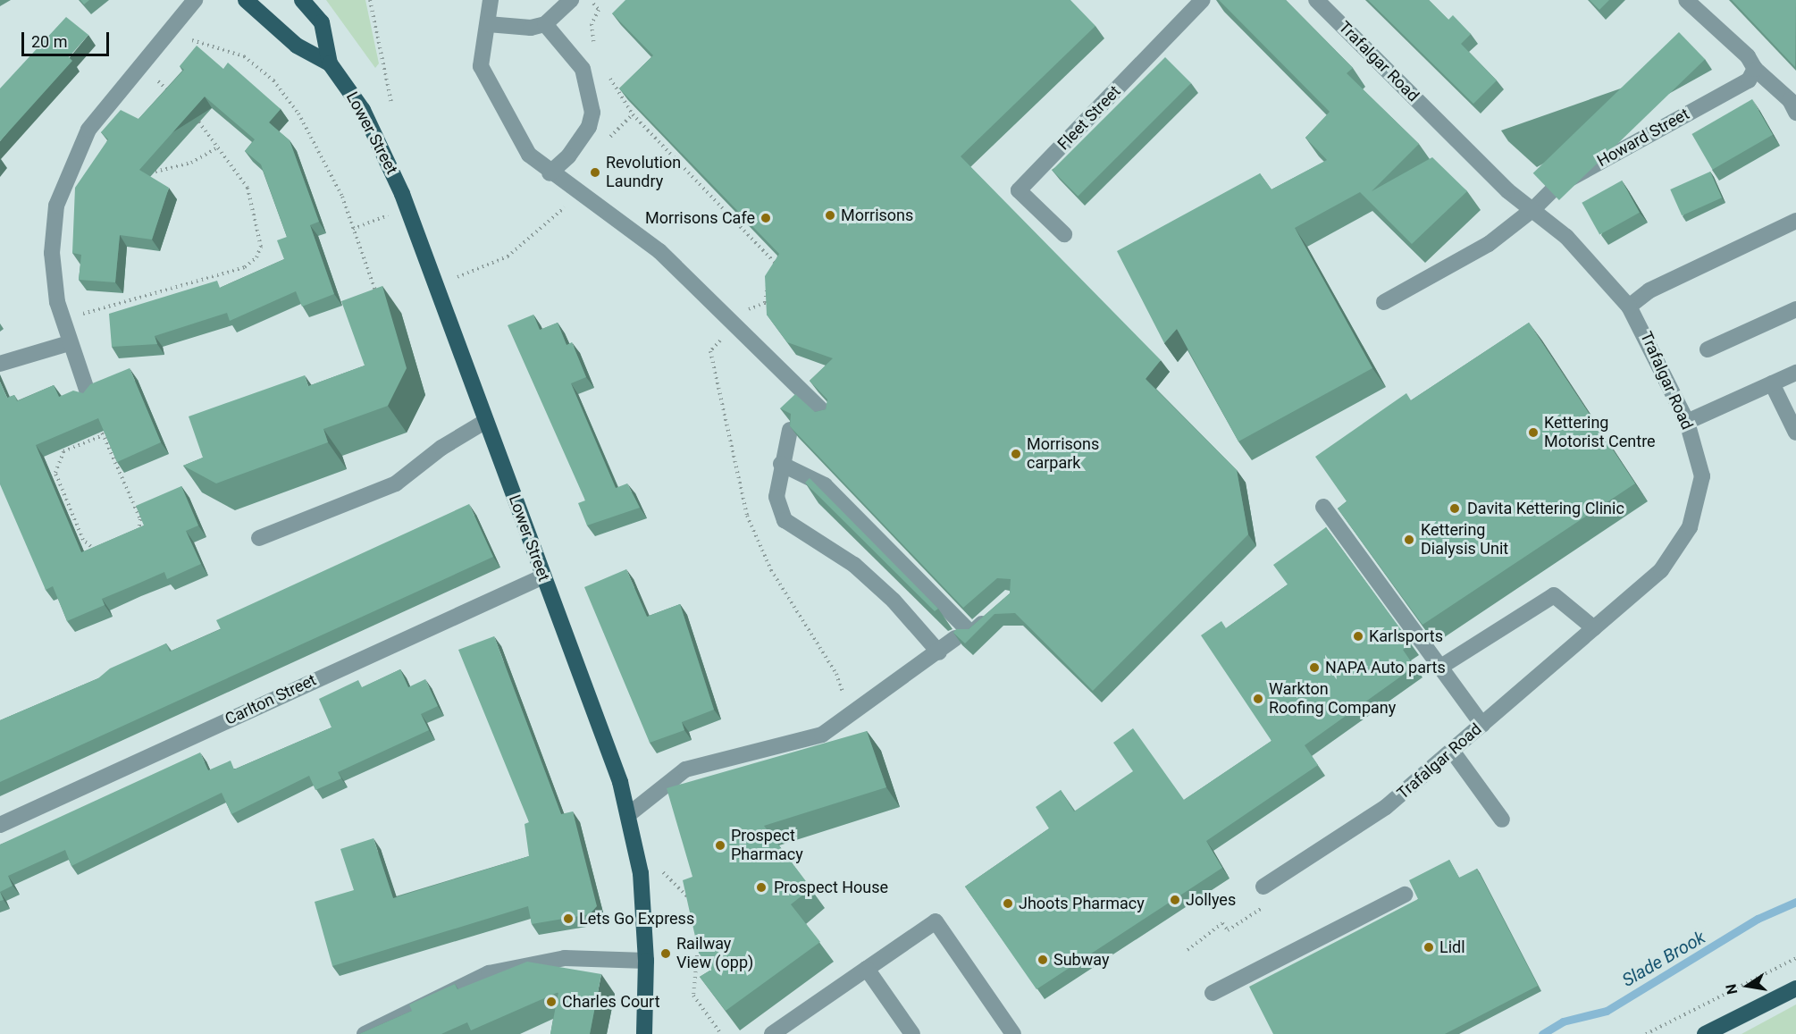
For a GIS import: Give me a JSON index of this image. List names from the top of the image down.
{
  "streets": {
    "main road": ["Lower Street"],
    "street": [
      "Trafalgar Road",
      "Fleet Street",
      "Howard Street",
      "Carlton Street"
    ]
  },
  "crossings": [
    ["Trafalgar Road", "Howard Street"],
    ["Lower Street", "Carlton Street"]
  ],
  "water": ["Slade Brook"],
  "places": [
    "Revolution Laundry",
    "Morrisons",
    "Morrisons Cafe",
    "Kettering Motorist Centre",
    "Morrisons carpark",
    "Davita Kettering Clinic",
    "Kettering Dialysis Unit",
    "Karlsports",
    "NAPA Auto parts",
    "Warkton Roofing Company",
    "Prospect Pharmacy",
    "Prospect House",
    "Jollyes",
    "Jhoots Pharmacy",
    "Lets Go Express",
    "Lidl",
    "Railway View (opp)",
    "Subway",
    "Charles Court"
  ],
  "scale_bar": "20 m",
  "north": "left"
}
